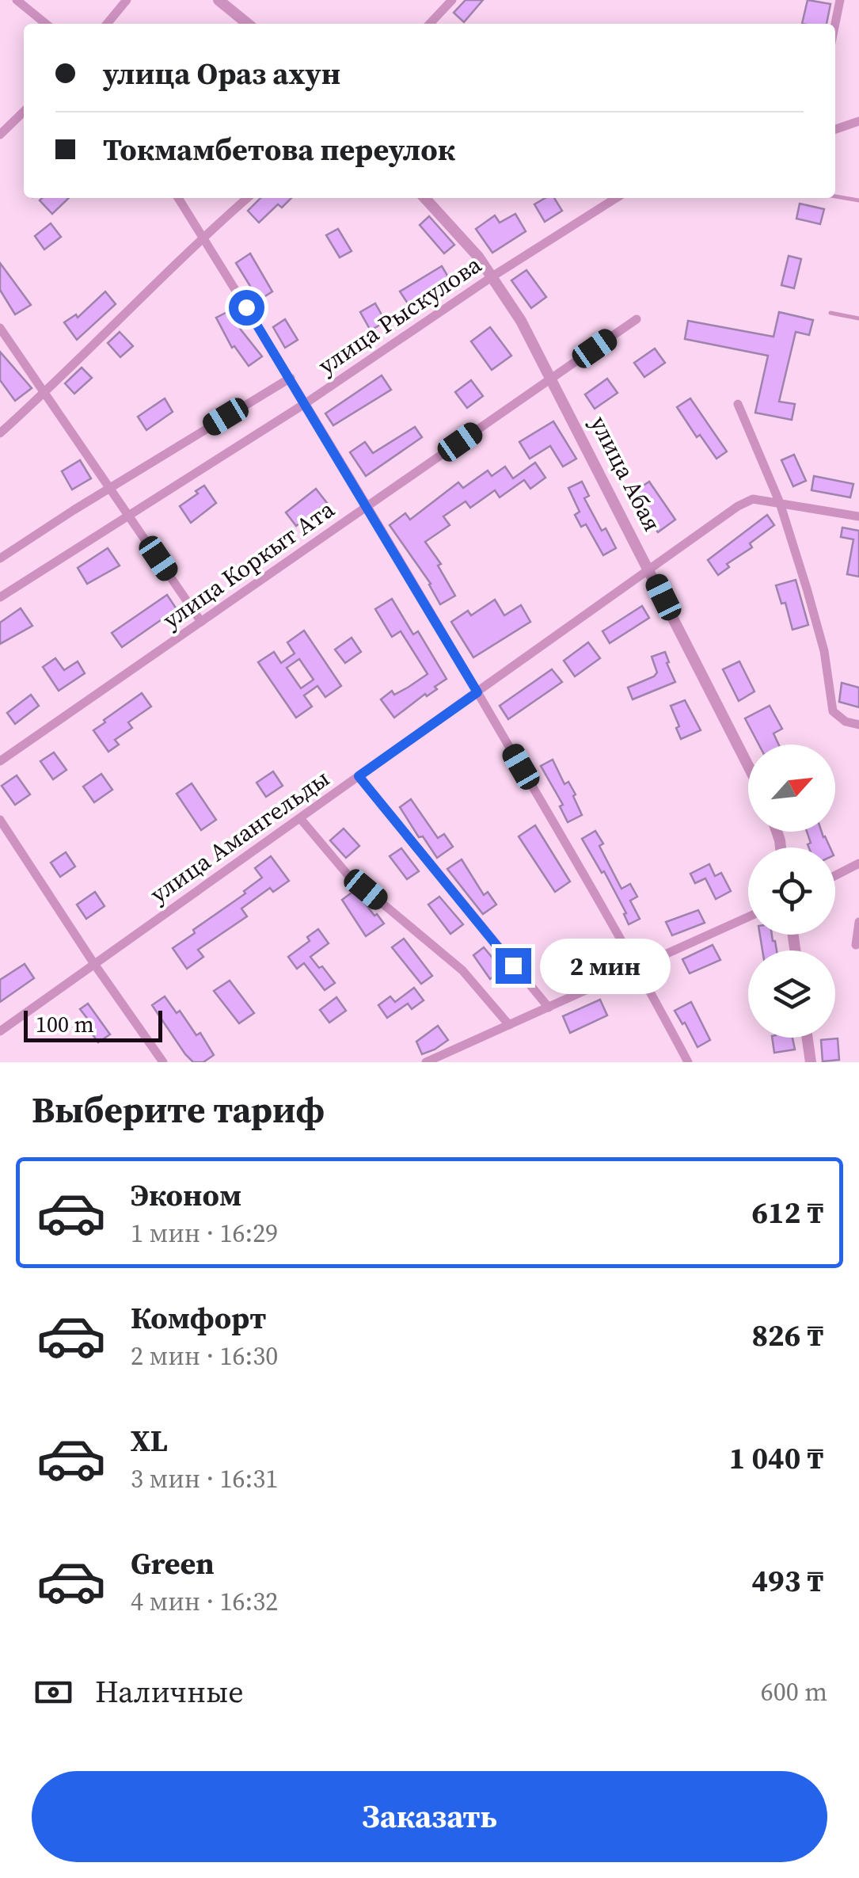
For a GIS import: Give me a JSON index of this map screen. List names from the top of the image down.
{
  "streets": {
    "street": [
      "улица Рыскулова",
      "улица Абая",
      "улица Коркыт Ата",
      "улица Амангельды"
    ]
  },
  "crossings": [
    ["улица Рыскулова", "улица Абая"],
    ["улица Абая", "улица Коркыт Ата"],
    ["улица Абая", "улица Амангельды"]
  ],
  "scale_bar": "100 m",
  "north": "top right",
  "page": {
    "banner": ["улица Ораз ахун", "Токмамбетова переулок"],
    "bubble": "2 мин",
    "scale": "100 m",
    "heading": "Выберите тариф",
    "list": [
      {
        "name": "Эконом",
        "note": "1 мин · 16:29",
        "value": "612 ₸"
      },
      {
        "name": "Комфорт",
        "note": "2 мин · 16:30",
        "value": "826 ₸"
      },
      {
        "name": "XL",
        "note": "3 мин · 16:31",
        "value": "1 040 ₸"
      },
      {
        "name": "Green",
        "note": "4 мин · 16:32",
        "value": "493 ₸"
      }
    ],
    "pay": ["Наличные", "600 m"],
    "buttons": "Заказать"
  }
}
